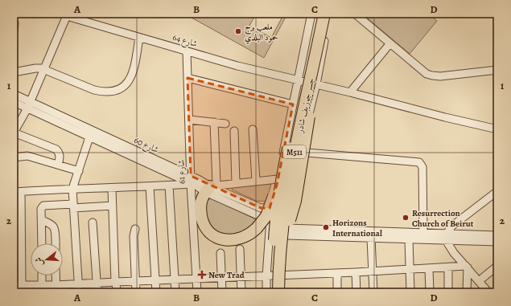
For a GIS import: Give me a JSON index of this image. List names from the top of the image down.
{
  "streets": {
    "highway": ["جسر جوزيف شادر", "M511"],
    "street": ["شارع 64", "شارع 60", "شارع 61"]
  },
  "crossings": [
    ["شارع 64", "شارع 61"],
    ["شارع 60", "شارع 61"]
  ],
  "places": {
    "other": ["ملعب برج حمود البلدي", "Resurrection Church of Beirut", "Horizons International"],
    "health": ["New Trad"]
  },
  "north": "left",
  "grid": {
    "columns": [
      "A",
      "B",
      "C",
      "D"
    ],
    "rows": ["1", "2"]
  }
}
